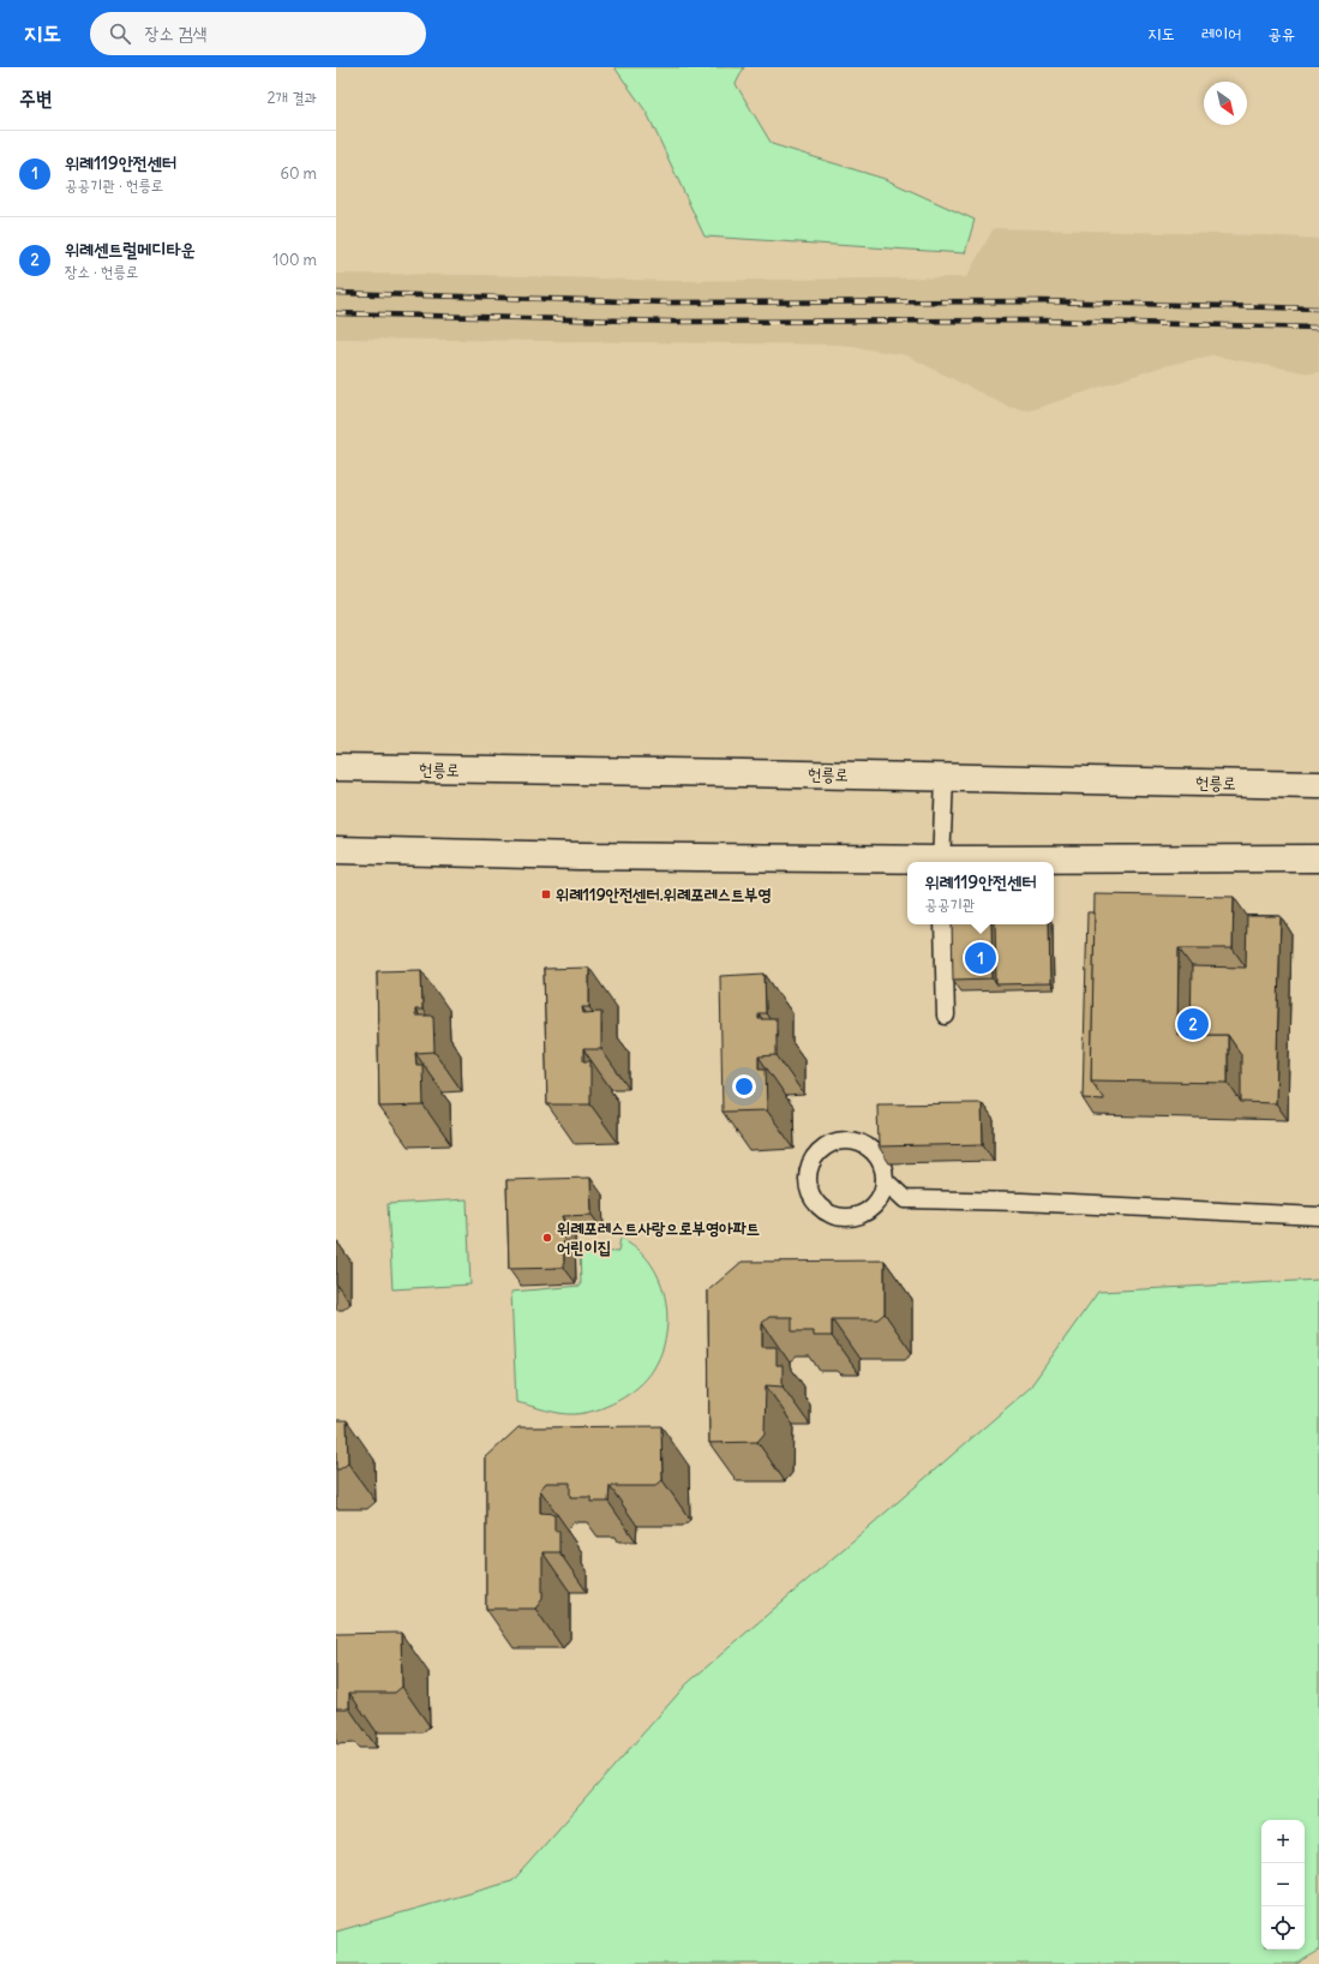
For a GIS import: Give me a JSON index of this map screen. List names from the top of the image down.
{
  "streets": {
    "main road": ["헌릉로"]
  },
  "places": {
    "transit": ["위례119안전센터.위례포레스트부영"],
    "other": ["위례포레스트사랑으로부영아파트 어린이집"]
  },
  "north": "bottom right",
  "page": {
    "header": "지도",
    "search": "장소 검색",
    "nav": ["지도", "레이어", "공유"],
    "heading": ["주변", "2개 결과"],
    "list": [
      {
        "mark": "1",
        "name": "위례119안전센터",
        "note": "공공기관 · 헌릉로",
        "value": "60 m"
      },
      {
        "mark": "2",
        "name": "위례센트럴메디타운",
        "note": "장소 · 헌릉로",
        "value": "100 m"
      }
    ],
    "popup": ["위례119안전센터", "공공기관"],
    "pins": ["1", "2"],
    "map_buttons": ["+", "−"]
  }
}
